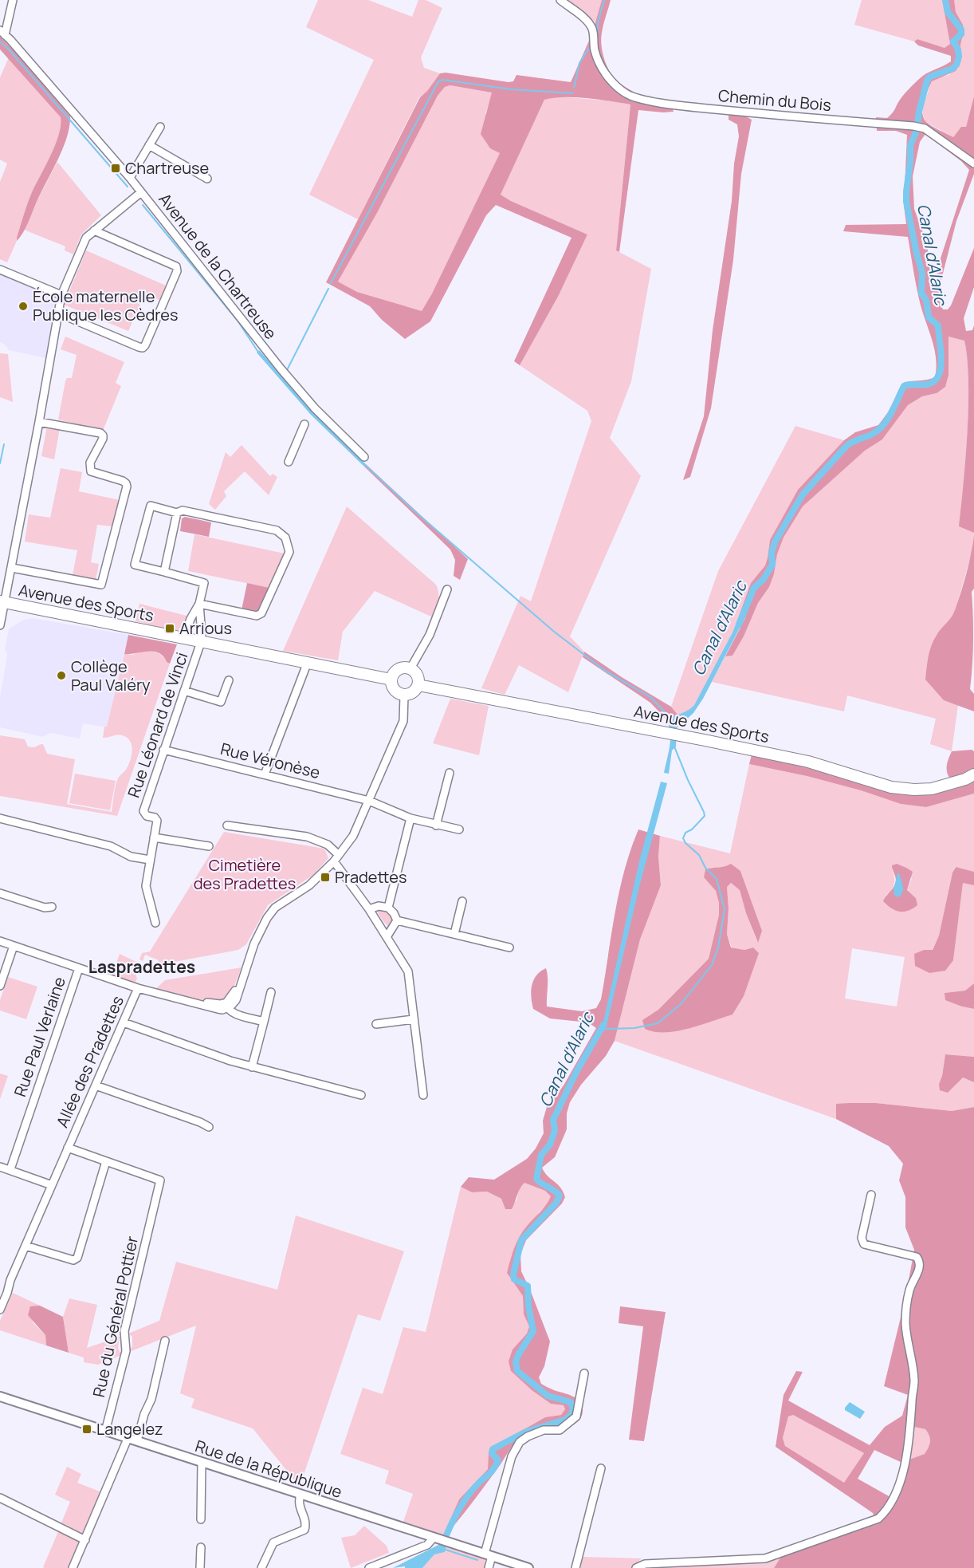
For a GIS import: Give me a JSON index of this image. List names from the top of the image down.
{
  "streets": {
    "main road": ["Avenue des Sports"],
    "street": [
      "Chemin du Bois",
      "Avenue de la Chartreuse",
      "Rue Léonard de Vinci",
      "Rue Véronèse",
      "Rue Paul Verlaine",
      "Allée des Pradettes",
      "Rue du Général Pottier",
      "Rue de la République"
    ]
  },
  "crossings": [
    ["Avenue des Sports", "Rue Léonard de Vinci"],
    ["Rue Léonard de Vinci", "Rue Véronèse"],
    ["Rue du Général Pottier", "Rue de la République"]
  ],
  "districts": ["Laspradettes"],
  "water": ["Canal d'Alaric"],
  "parks": ["Cimetière des Pradettes"],
  "places": {
    "transit": [
      "Chartreuse",
      "Arrious",
      "Pradettes",
      "Langelez"
    ],
    "other": ["École maternelle Publique les Cèdres", "Collège Paul Valéry"]
  }
}
